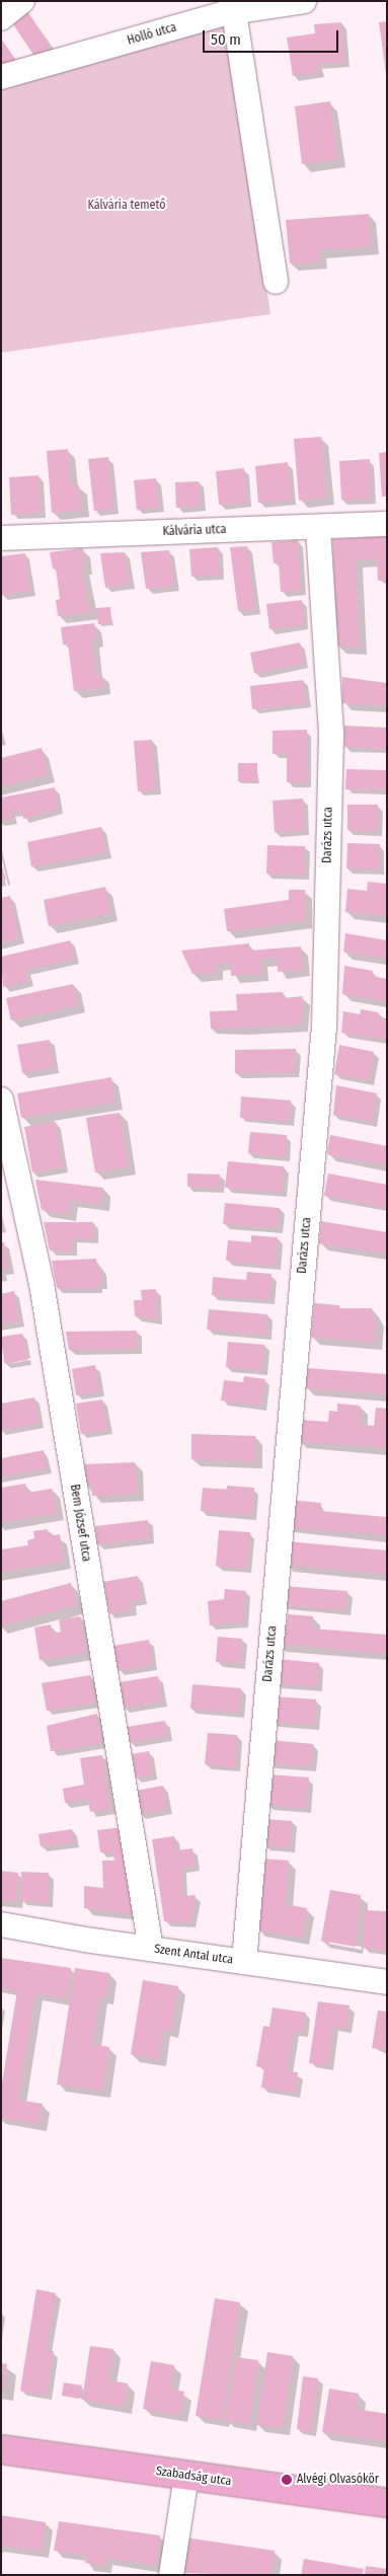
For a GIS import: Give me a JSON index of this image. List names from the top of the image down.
{
  "streets": {
    "main road": ["Szabadság utca"],
    "street": [
      "Holló utca",
      "Kálvária utca",
      "Darázs utca",
      "Bem József utca",
      "Szent Antal utca"
    ]
  },
  "crossings": [
    ["Kálvária utca", "Darázs utca"],
    ["Darázs utca", "Szent Antal utca"],
    ["Bem József utca", "Szent Antal utca"]
  ],
  "parks": ["Kálvária temető"],
  "places": ["Alvégi Olvasókör"],
  "scale_bar": "50 m"
}
